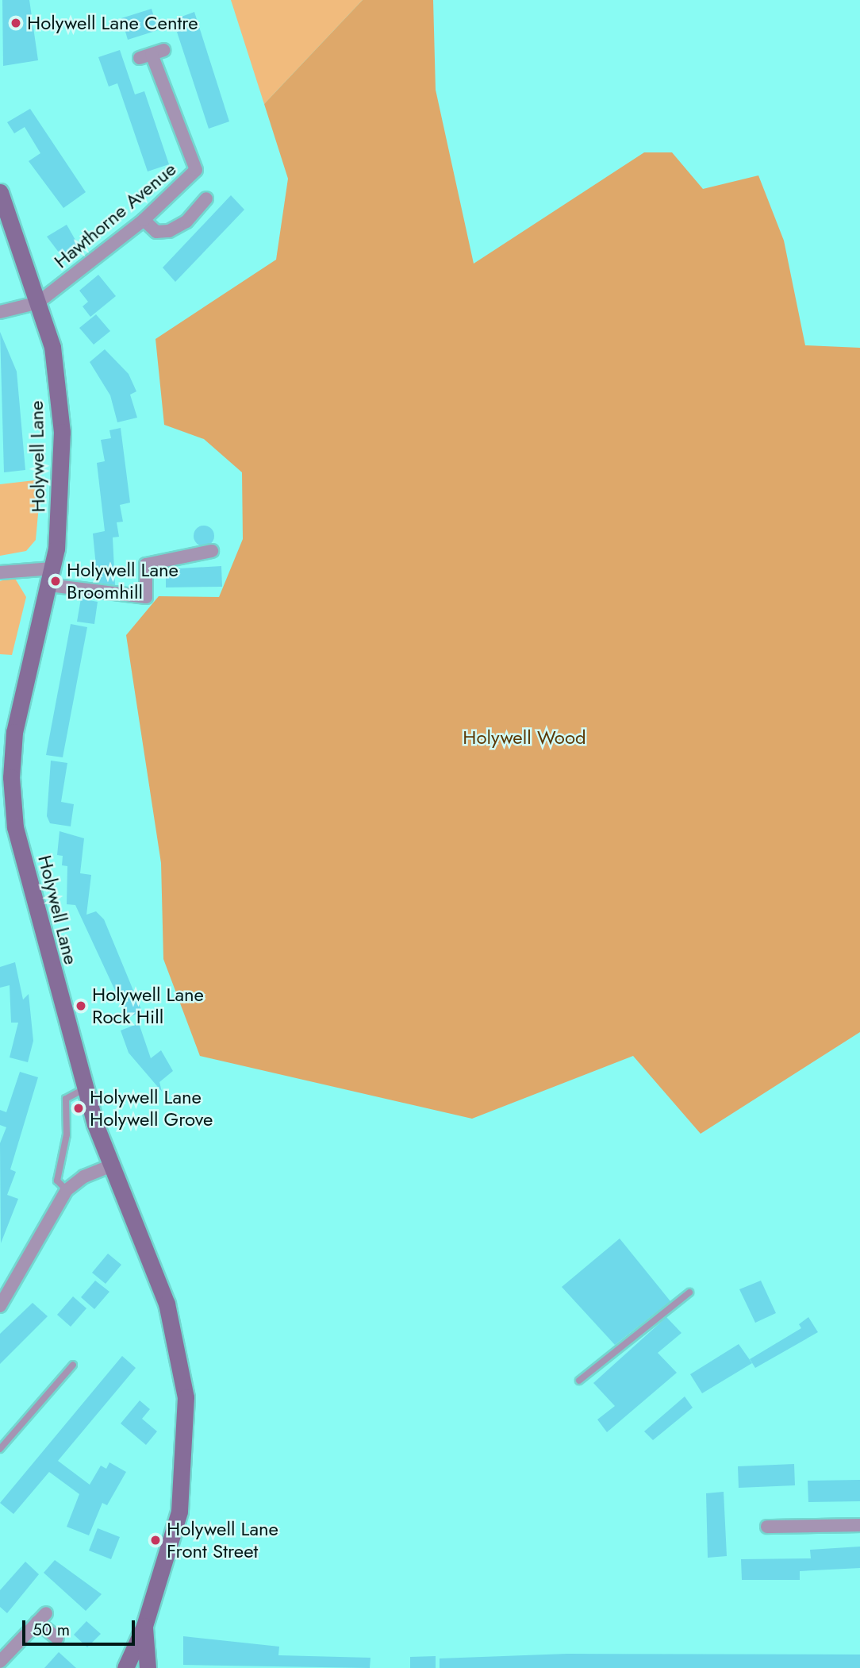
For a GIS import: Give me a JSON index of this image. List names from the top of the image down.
{
  "streets": {
    "main road": ["Holywell Lane"],
    "street": ["Hawthorne Avenue"]
  },
  "crossings": [
    ["Hawthorne Avenue", "Holywell Lane"]
  ],
  "parks": ["Holywell Wood"],
  "places": [
    "Holywell Lane Centre",
    "Holywell Lane Broomhill",
    "Holywell Lane Rock Hill",
    "Holywell Lane Holywell Grove",
    "Holywell Lane Front Street"
  ],
  "scale_bar": "50 m"
}
